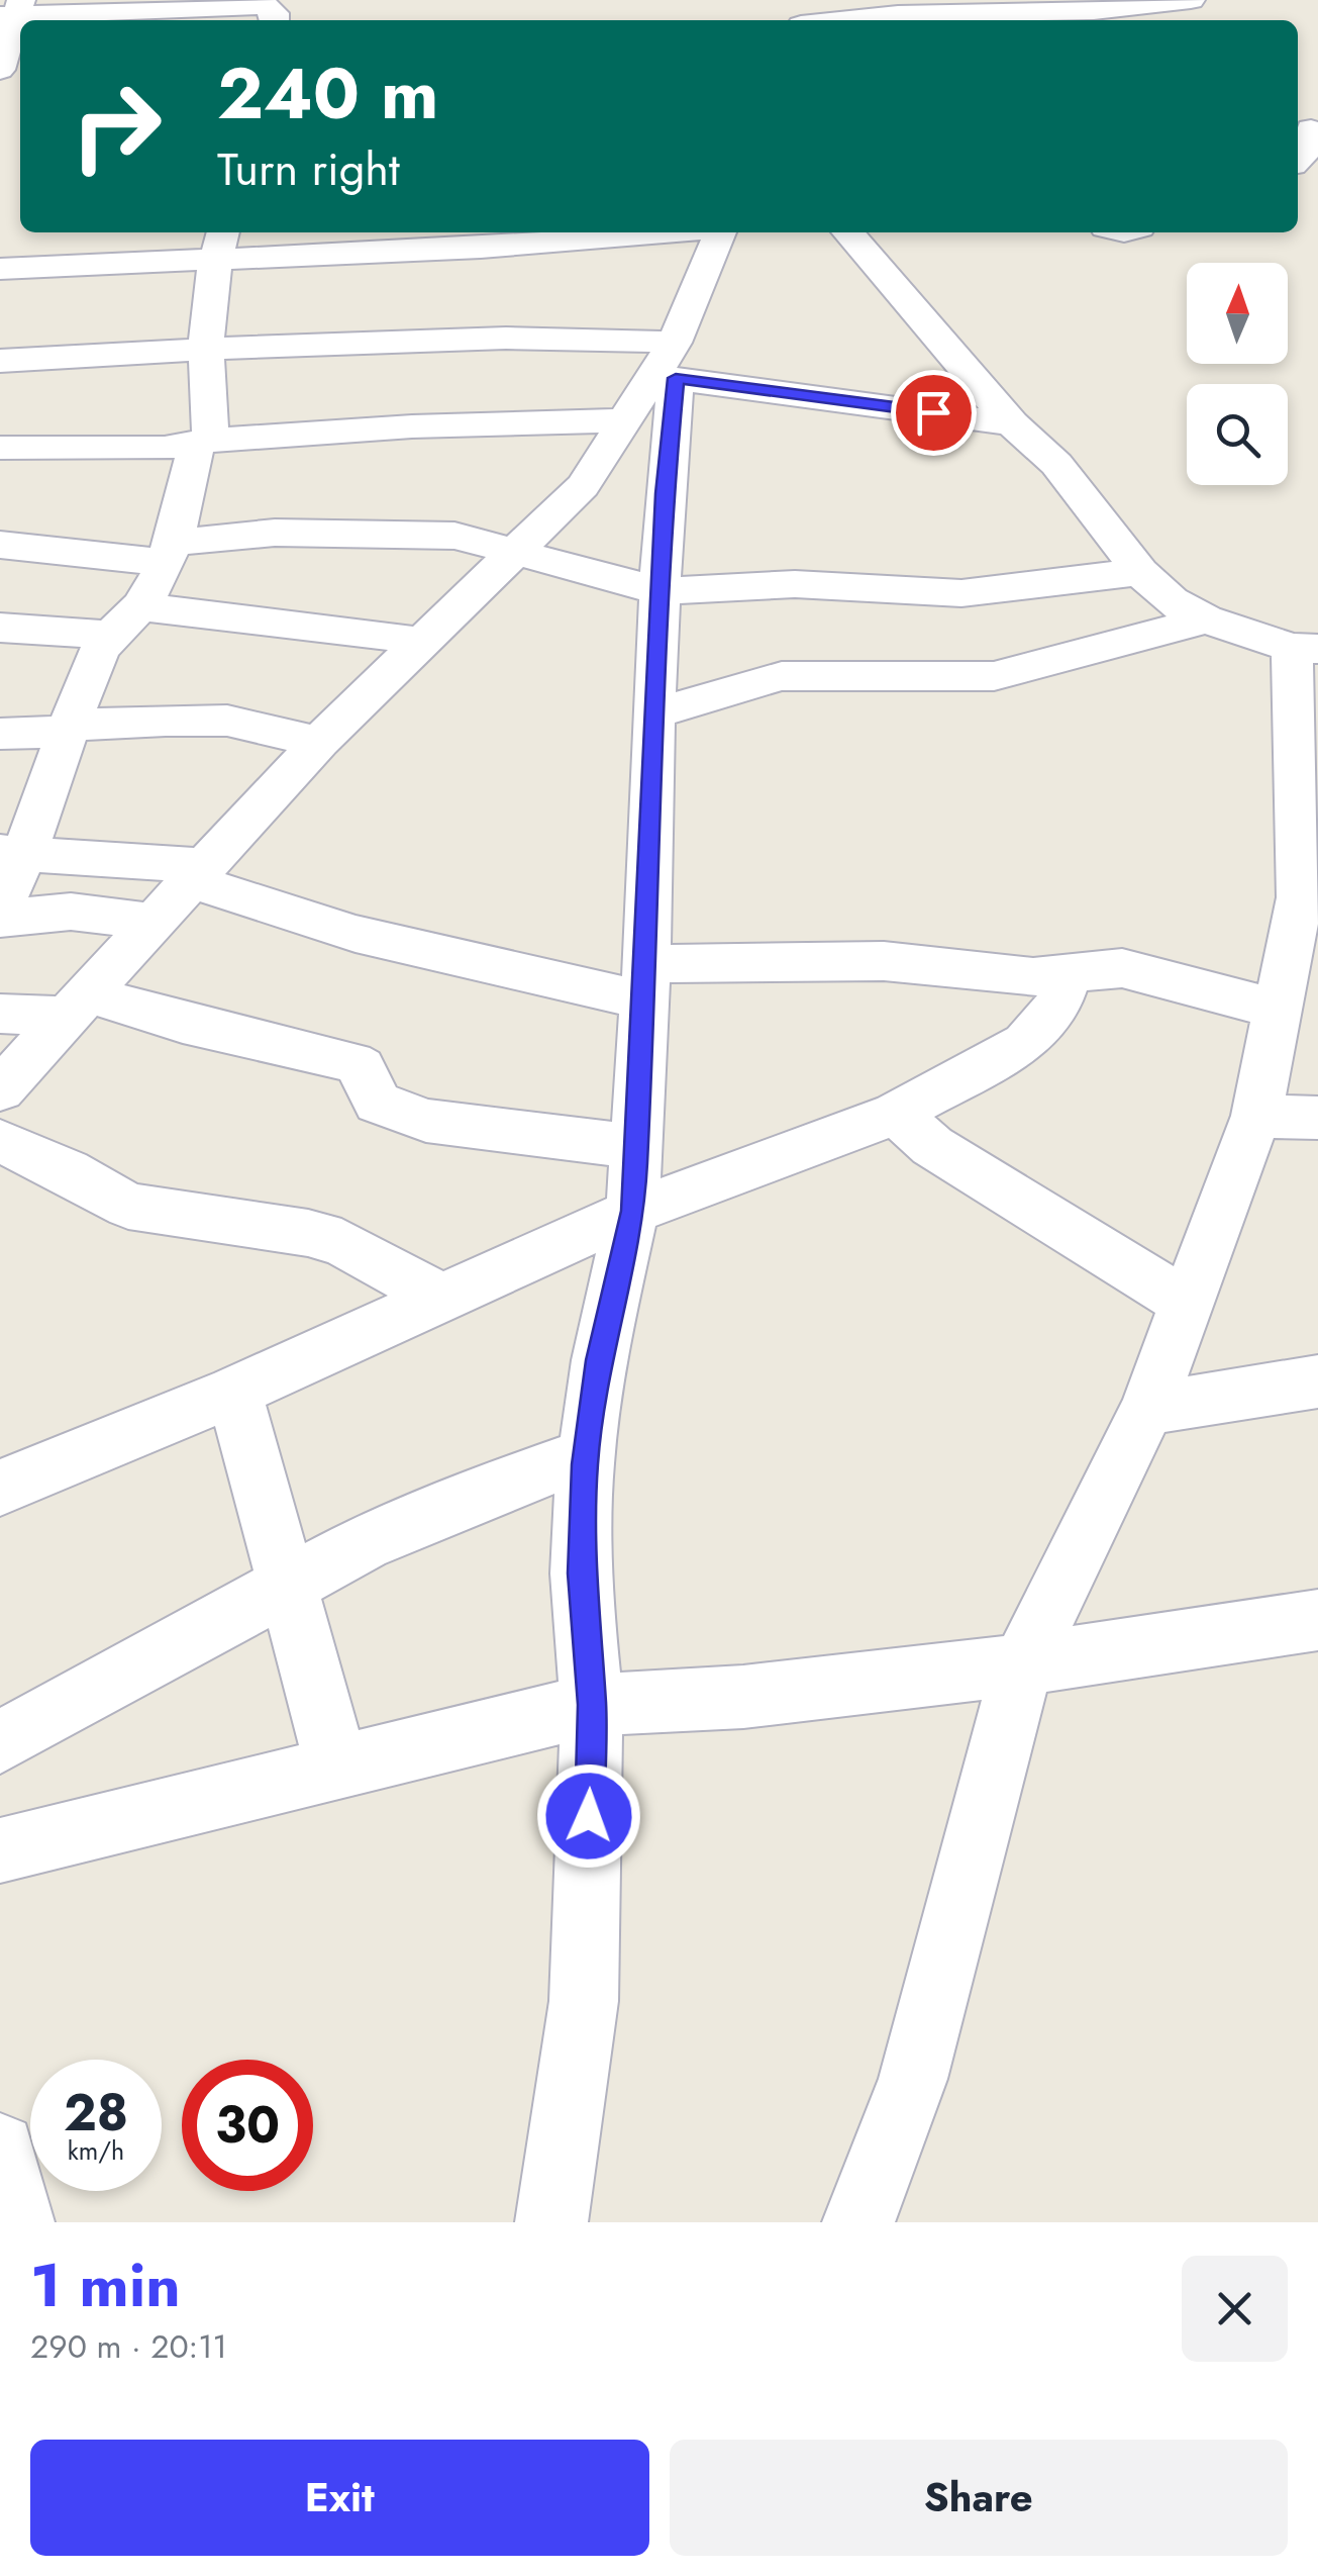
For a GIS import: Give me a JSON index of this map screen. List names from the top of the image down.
{
  "north": "top",
  "page": {
    "turn": ["240 m", "Turn right"],
    "speed": "28 km/h",
    "limit": "30",
    "heading": ["1 min", "290 m · 20:11"],
    "buttons": ["Exit", "Share"]
  }
}
